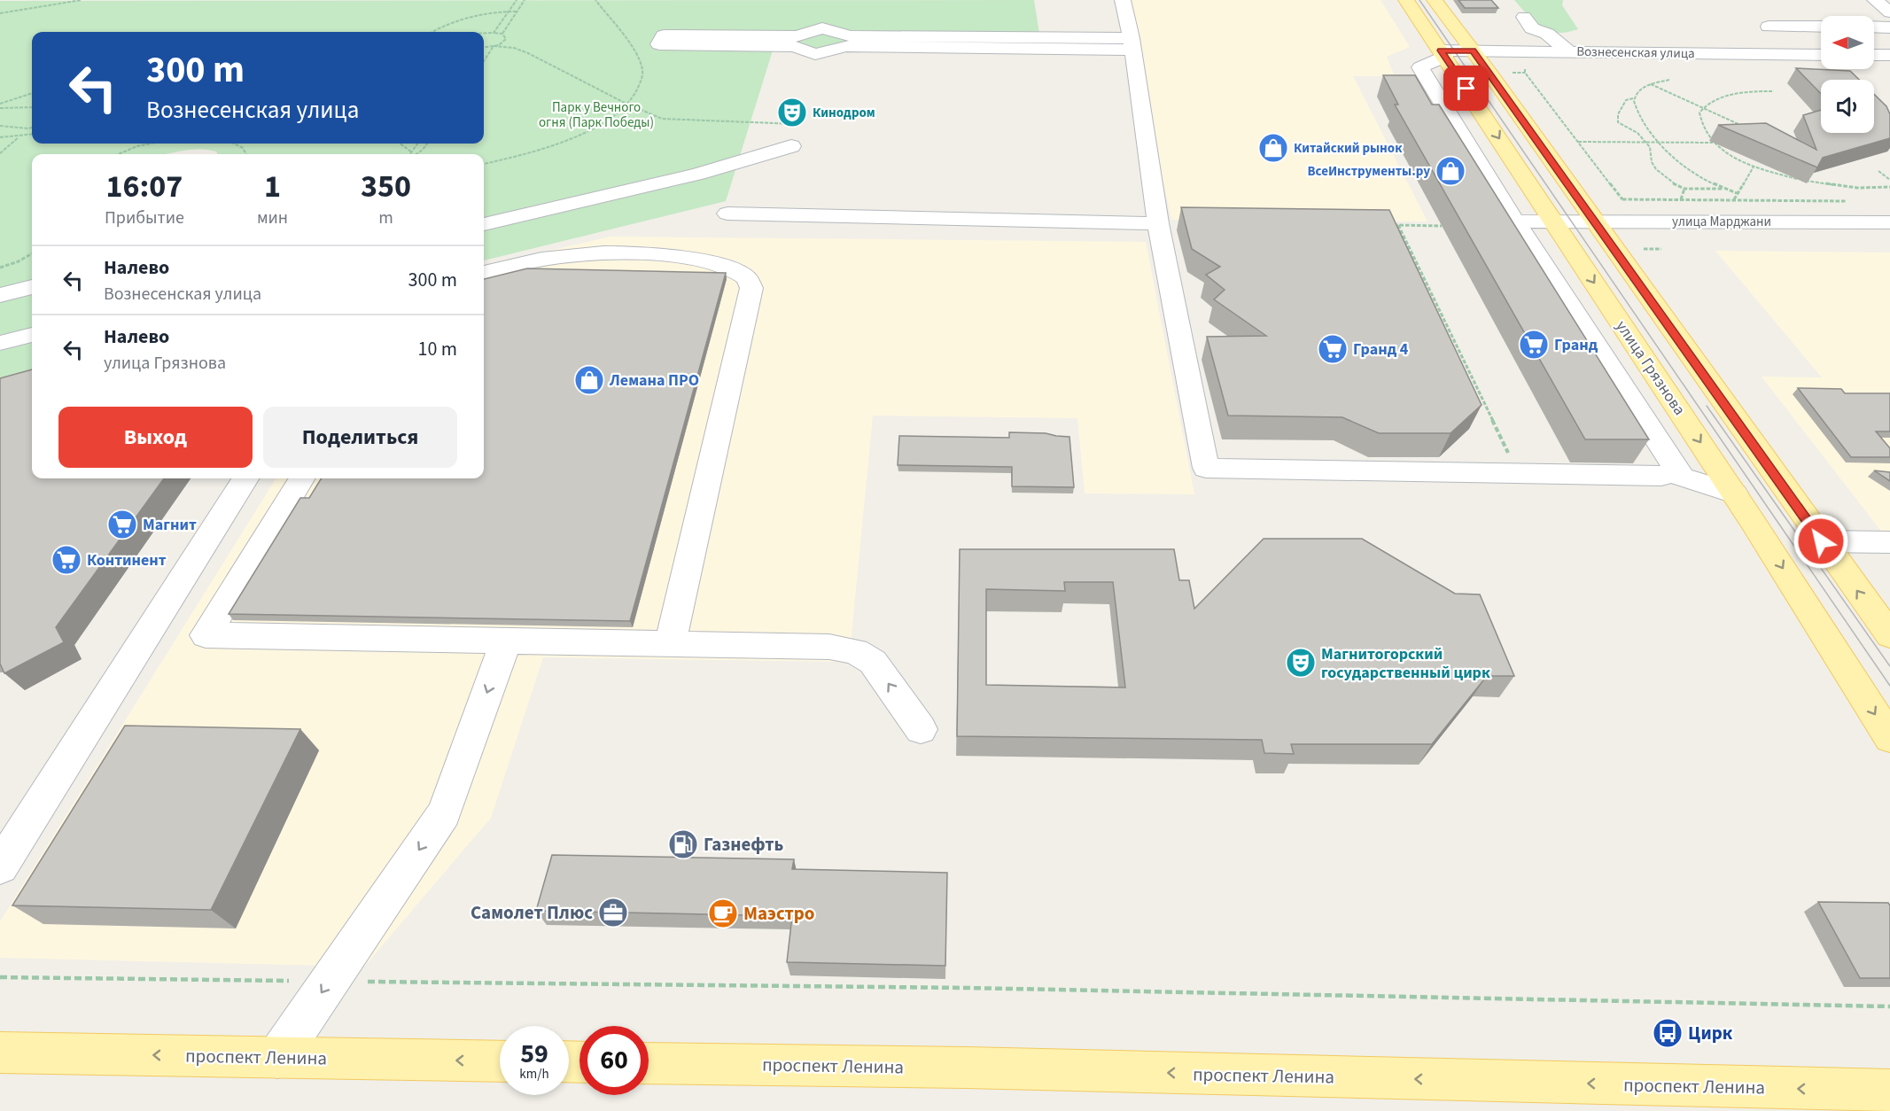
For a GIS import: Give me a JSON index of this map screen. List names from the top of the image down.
{
  "streets": {
    "main road": ["улица Грязнова", "проспект Ленина"],
    "street": ["Вознесенская улица", "улица Марджани"]
  },
  "crossings": [
    ["Вознесенская улица", "улица Грязнова"],
    ["улица Марджани", "улица Грязнова"]
  ],
  "one_way": ["проспект Ленина"],
  "parks": ["Парк у Вечного огня (Парк Победы)"],
  "places": {
    "theatre": ["Кинодром", "Магнитогорский государственный цирк"],
    "shop": ["Китайский рынок", "ВсеИнструменты.ру", "Лемана ПРО"],
    "supermarket": [
      "Гранд",
      "Гранд 4",
      "Магнит",
      "Континент"
    ],
    "fuel station": ["Газнефть"],
    "office": ["Самолет Плюс"],
    "cafe": ["Маэстро"],
    "bus stop": ["Цирк"]
  },
  "north": "left",
  "page": {
    "turn": ["300 m", "Вознесенская улица"],
    "eta": [
      "16:07",
      "Прибытие",
      "1",
      "мин",
      "350",
      "m"
    ],
    "list": [
      {
        "name": "Налево",
        "note": "Вознесенская улица",
        "value": "300 m"
      },
      {
        "name": "Налево",
        "note": "улица Грязнова",
        "value": "10 m"
      }
    ],
    "buttons": ["Выход", "Поделиться"],
    "speed": "59 km/h",
    "limit": "60"
  }
}
